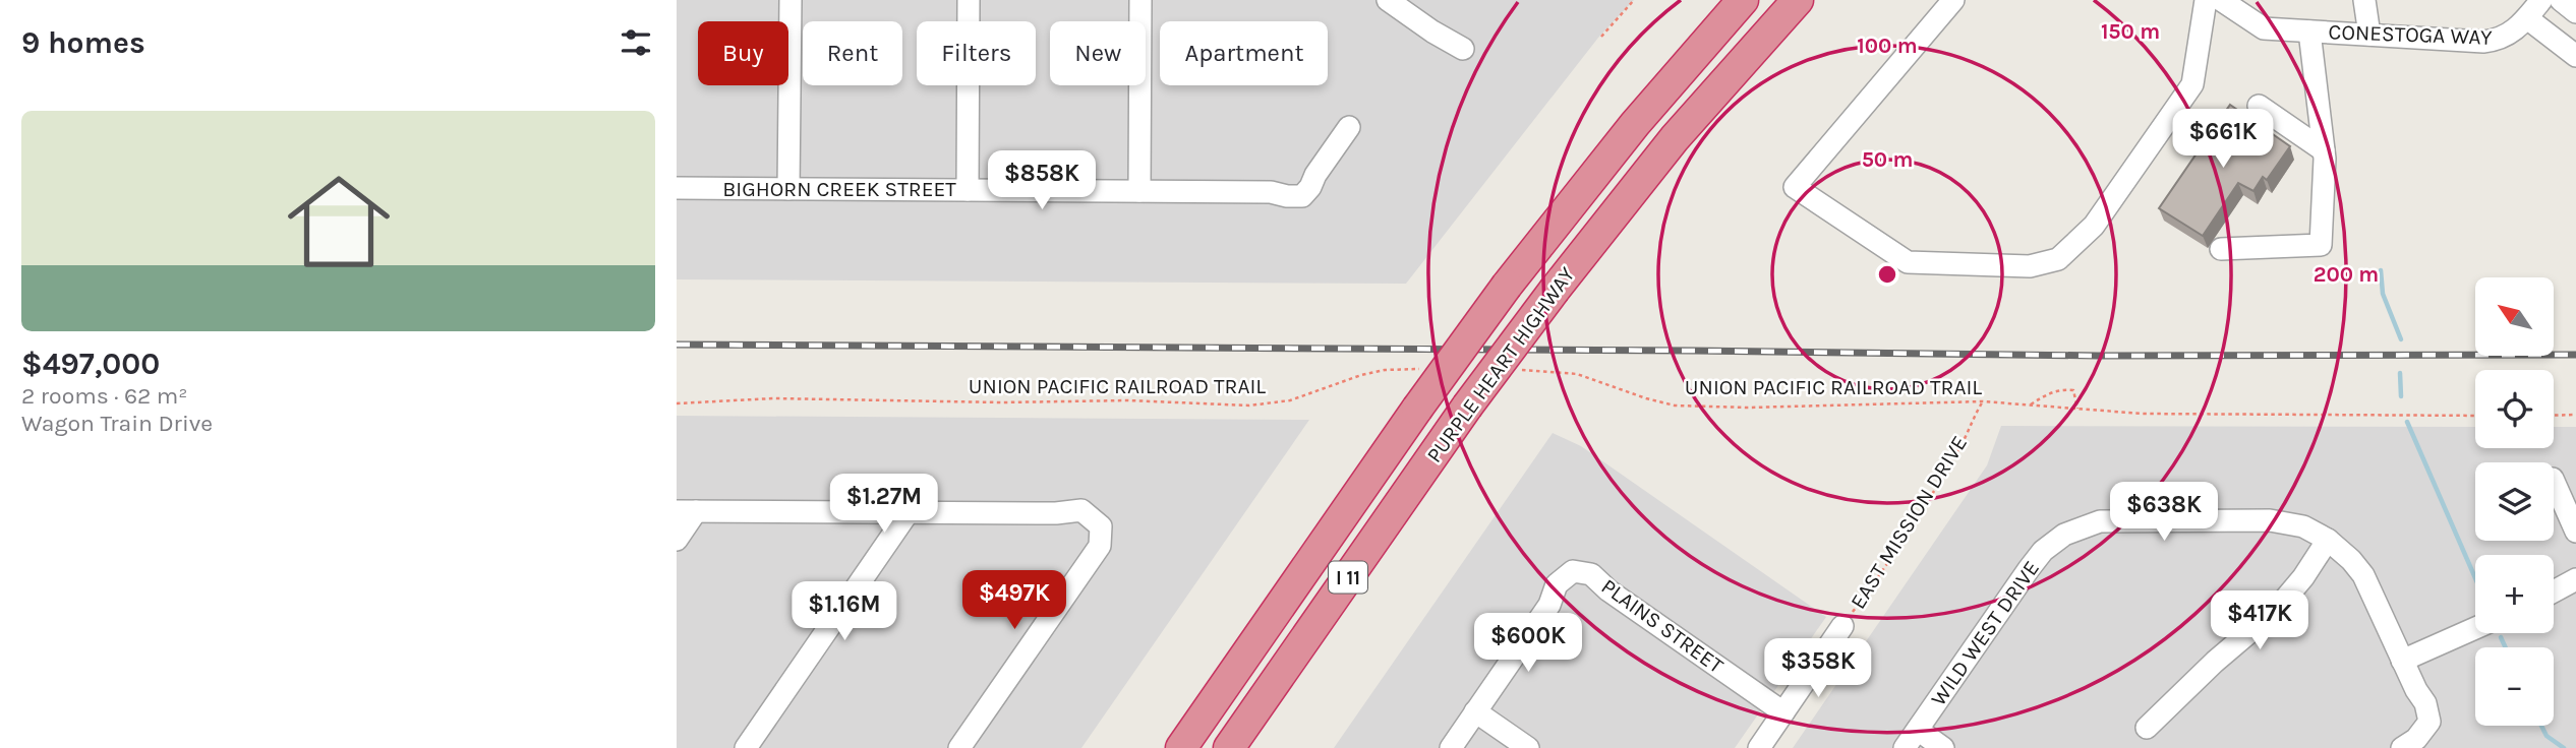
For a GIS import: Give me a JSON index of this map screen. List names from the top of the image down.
{
  "streets": {
    "highway": ["PURPLE HEART HIGHWAY", "I 11"],
    "street": [
      "CONESTOGA WAY",
      "BIGHORN CREEK STREET",
      "EAST MISSION DRIVE",
      "PLAINS STREET",
      "WILD WEST DRIVE"
    ],
    "path": ["UNION PACIFIC RAILROAD TRAIL"]
  },
  "crossings": [
    ["UNION PACIFIC RAILROAD TRAIL", "EAST MISSION DRIVE"],
    ["EAST MISSION DRIVE", "PLAINS STREET"]
  ],
  "north": "top left",
  "page": {
    "heading": "9 homes",
    "chip": [
      "Buy",
      "Rent",
      "Filters",
      "New",
      "Apartment"
    ],
    "list": [
      {
        "name": "$497,000",
        "note": "2 rooms · 62 m² · Wagon Train Drive"
      }
    ],
    "price": [
      "$661K",
      "$858K",
      "$1.27M",
      "$638K",
      "$497K",
      "$1.16M",
      "$417K",
      "$600K",
      "$358K"
    ],
    "map_buttons": ["+", "−"]
  },
  "rings": [
    "150 m",
    "100 m",
    "50 m",
    "200 m"
  ]
}
